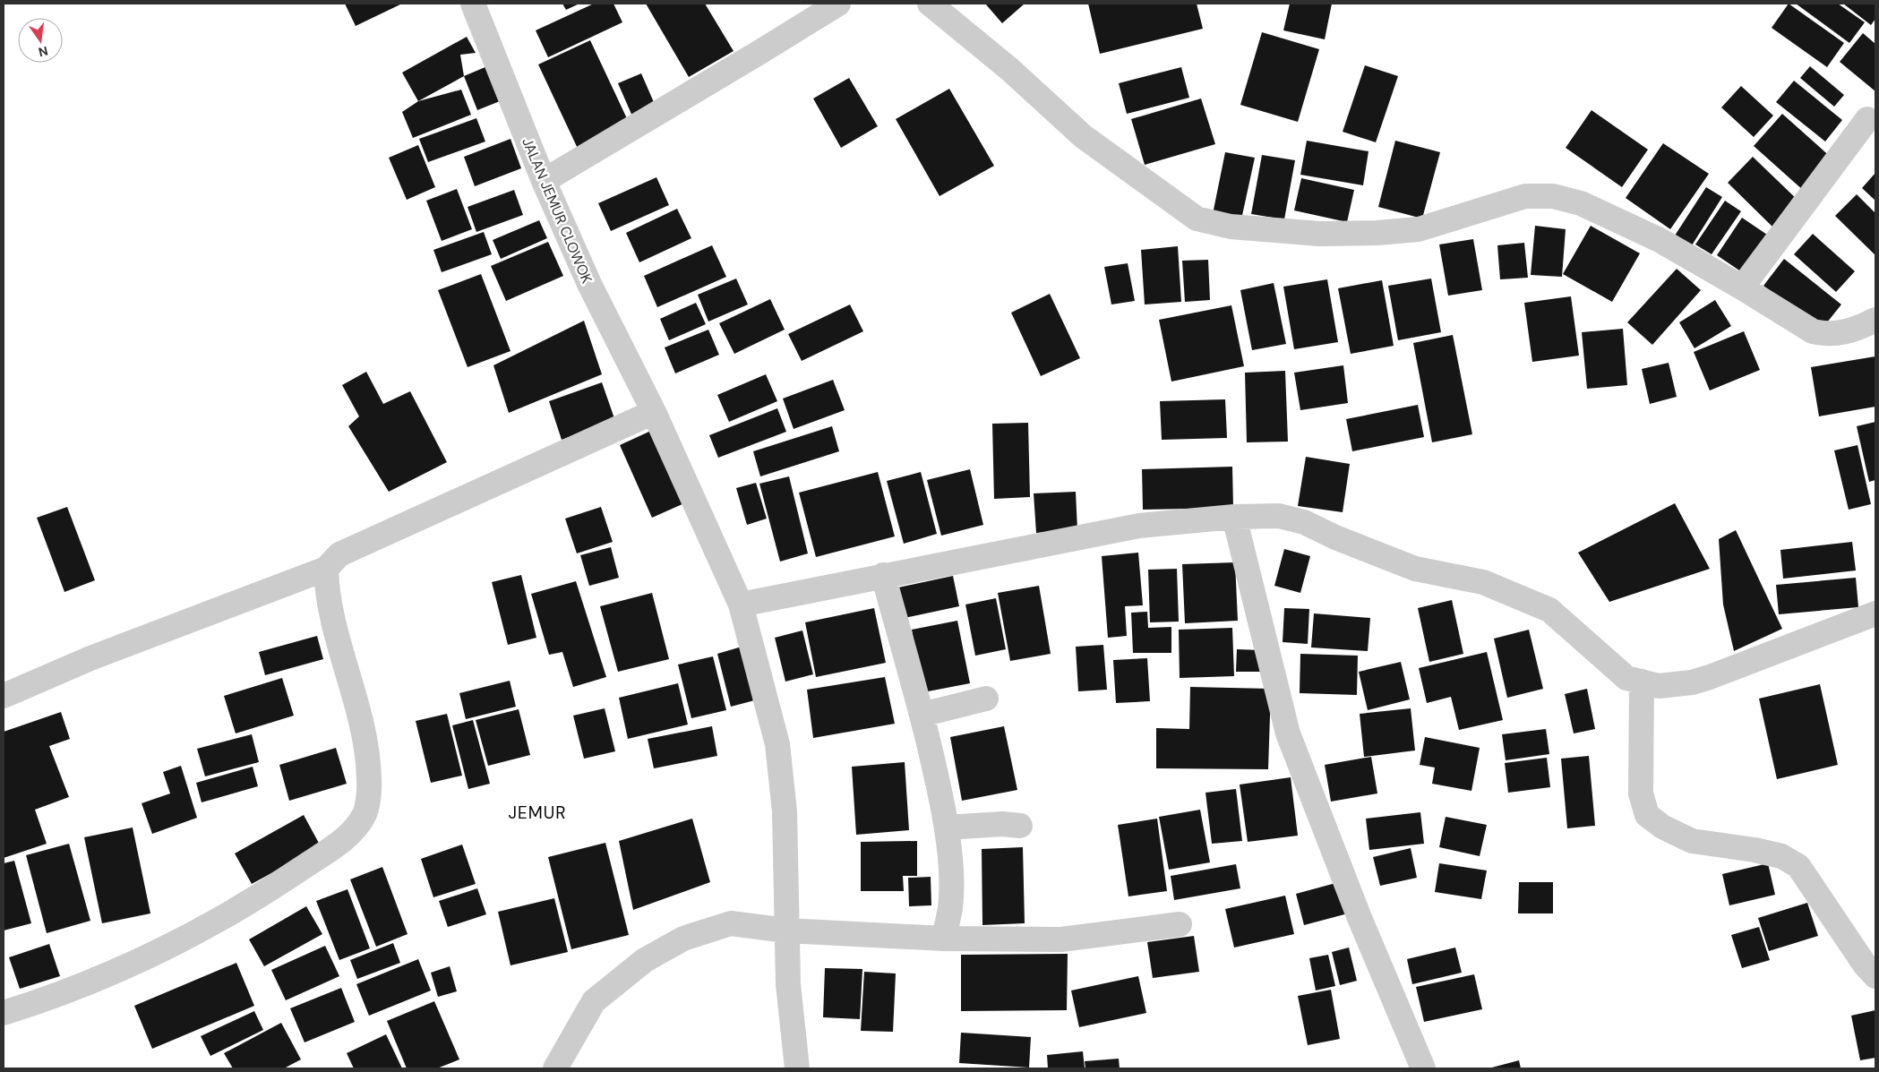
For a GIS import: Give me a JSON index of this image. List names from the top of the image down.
{
  "streets": {
    "street": ["JALAN JEMUR CLOWOK"]
  },
  "districts": ["JEMUR"],
  "north": "bottom"
}
